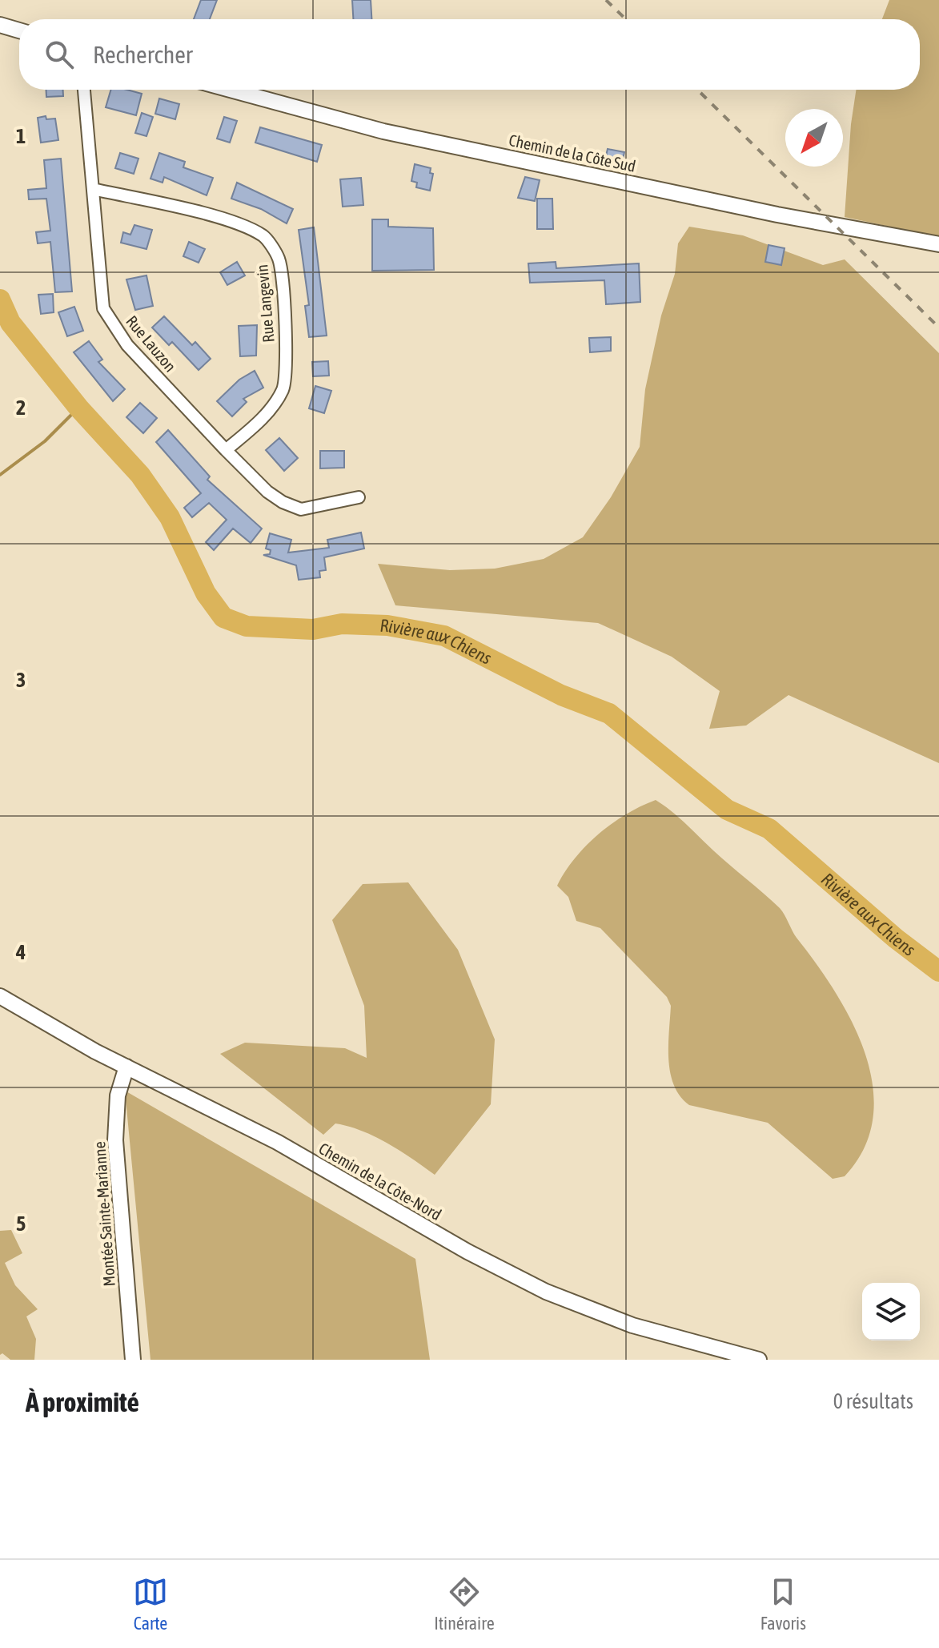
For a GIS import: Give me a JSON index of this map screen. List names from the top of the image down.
{
  "streets": {
    "street": [
      "Chemin de la Côte Sud",
      "Rue Langevin",
      "Rue Lauzon",
      "Chemin de la Côte-Nord",
      "Montée Sainte-Marianne"
    ]
  },
  "crossings": [
    ["Rue Langevin", "Rue Lauzon"],
    ["Chemin de la Côte-Nord", "Montée Sainte-Marianne"]
  ],
  "water": ["Rivière aux Chiens"],
  "north": "bottom left",
  "page": {
    "search": "Rechercher",
    "heading": ["À proximité", "0 résultats"],
    "nav": ["Carte", "Itinéraire", "Favoris"]
  },
  "grid": {
    "rows": [
      "1",
      "2",
      "3",
      "4",
      "5"
    ]
  }
}
